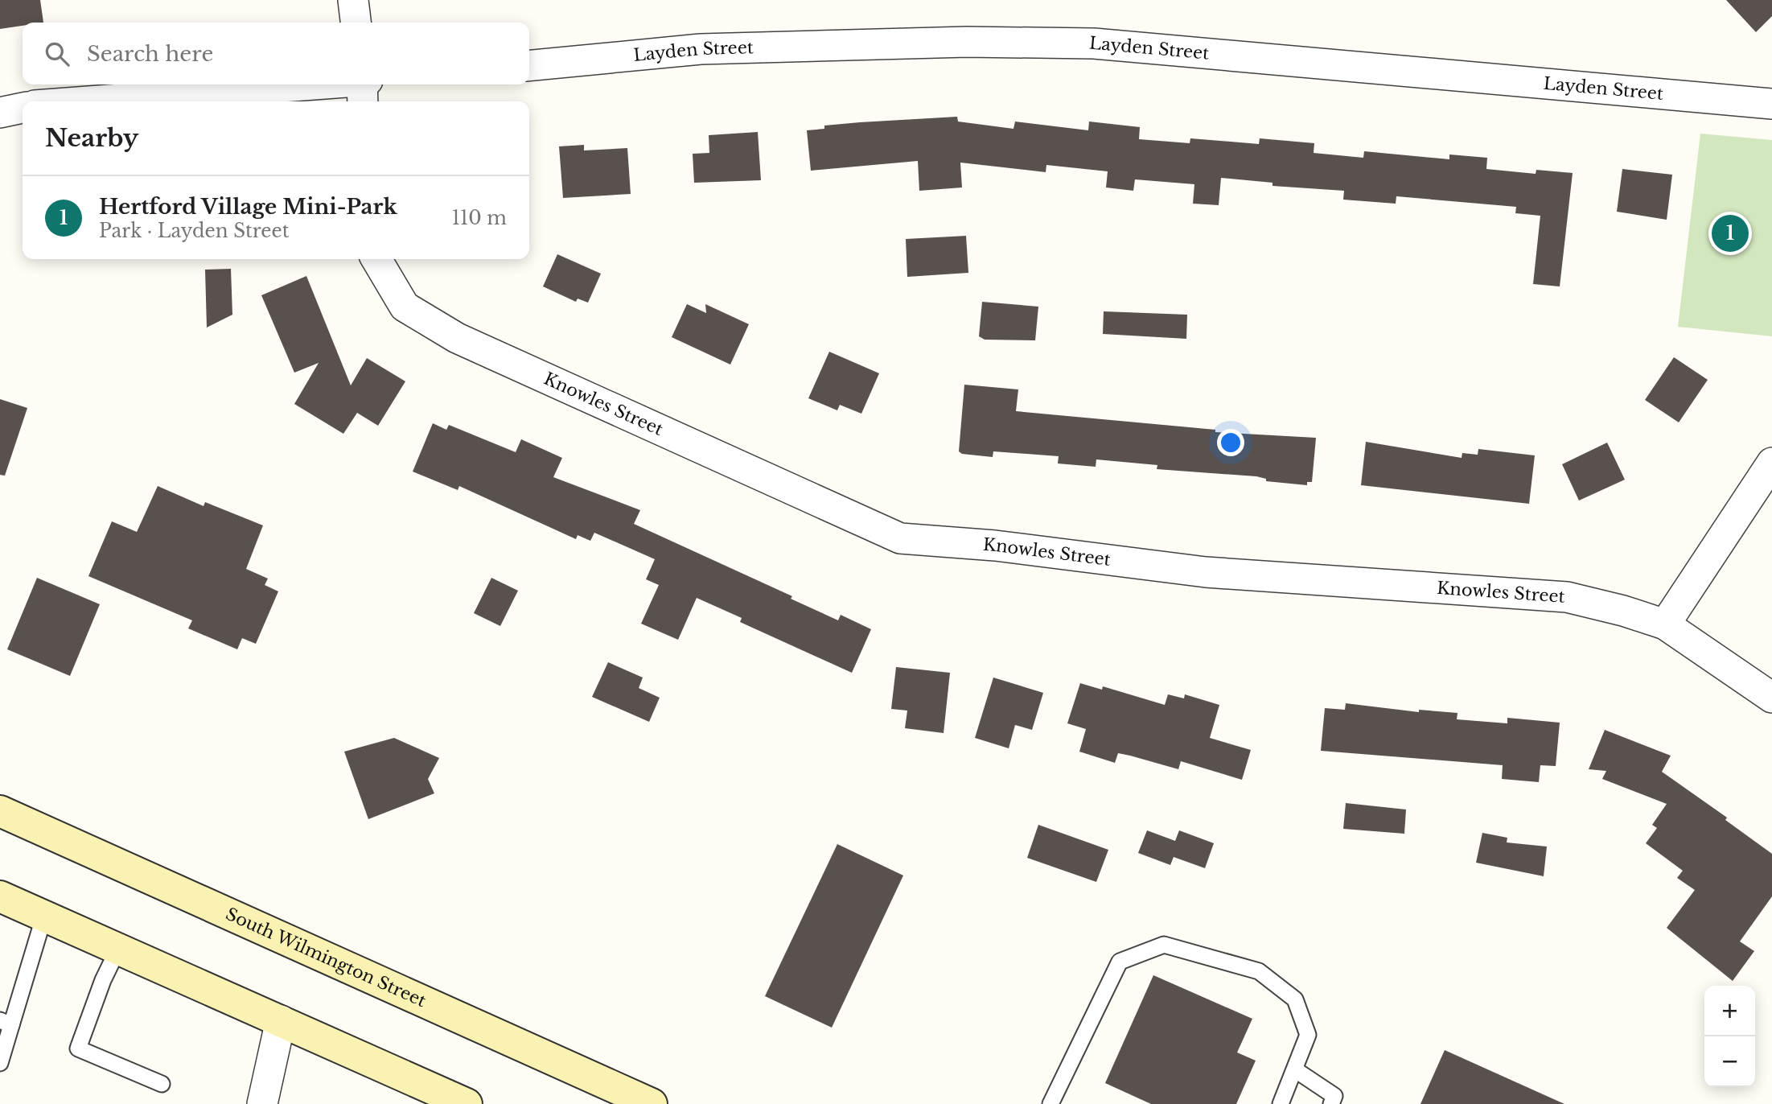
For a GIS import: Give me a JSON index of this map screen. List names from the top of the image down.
{
  "streets": {
    "main road": ["South Wilmington Street"],
    "street": ["Layden Street", "Knowles Street"]
  },
  "page": {
    "search": "Search here",
    "heading": "Nearby",
    "list": [
      {
        "mark": "1",
        "name": "Hertford Village Mini-Park",
        "note": "Park · Layden Street",
        "value": "110 m"
      }
    ],
    "pins": "1",
    "map_buttons": ["+", "−"]
  }
}
